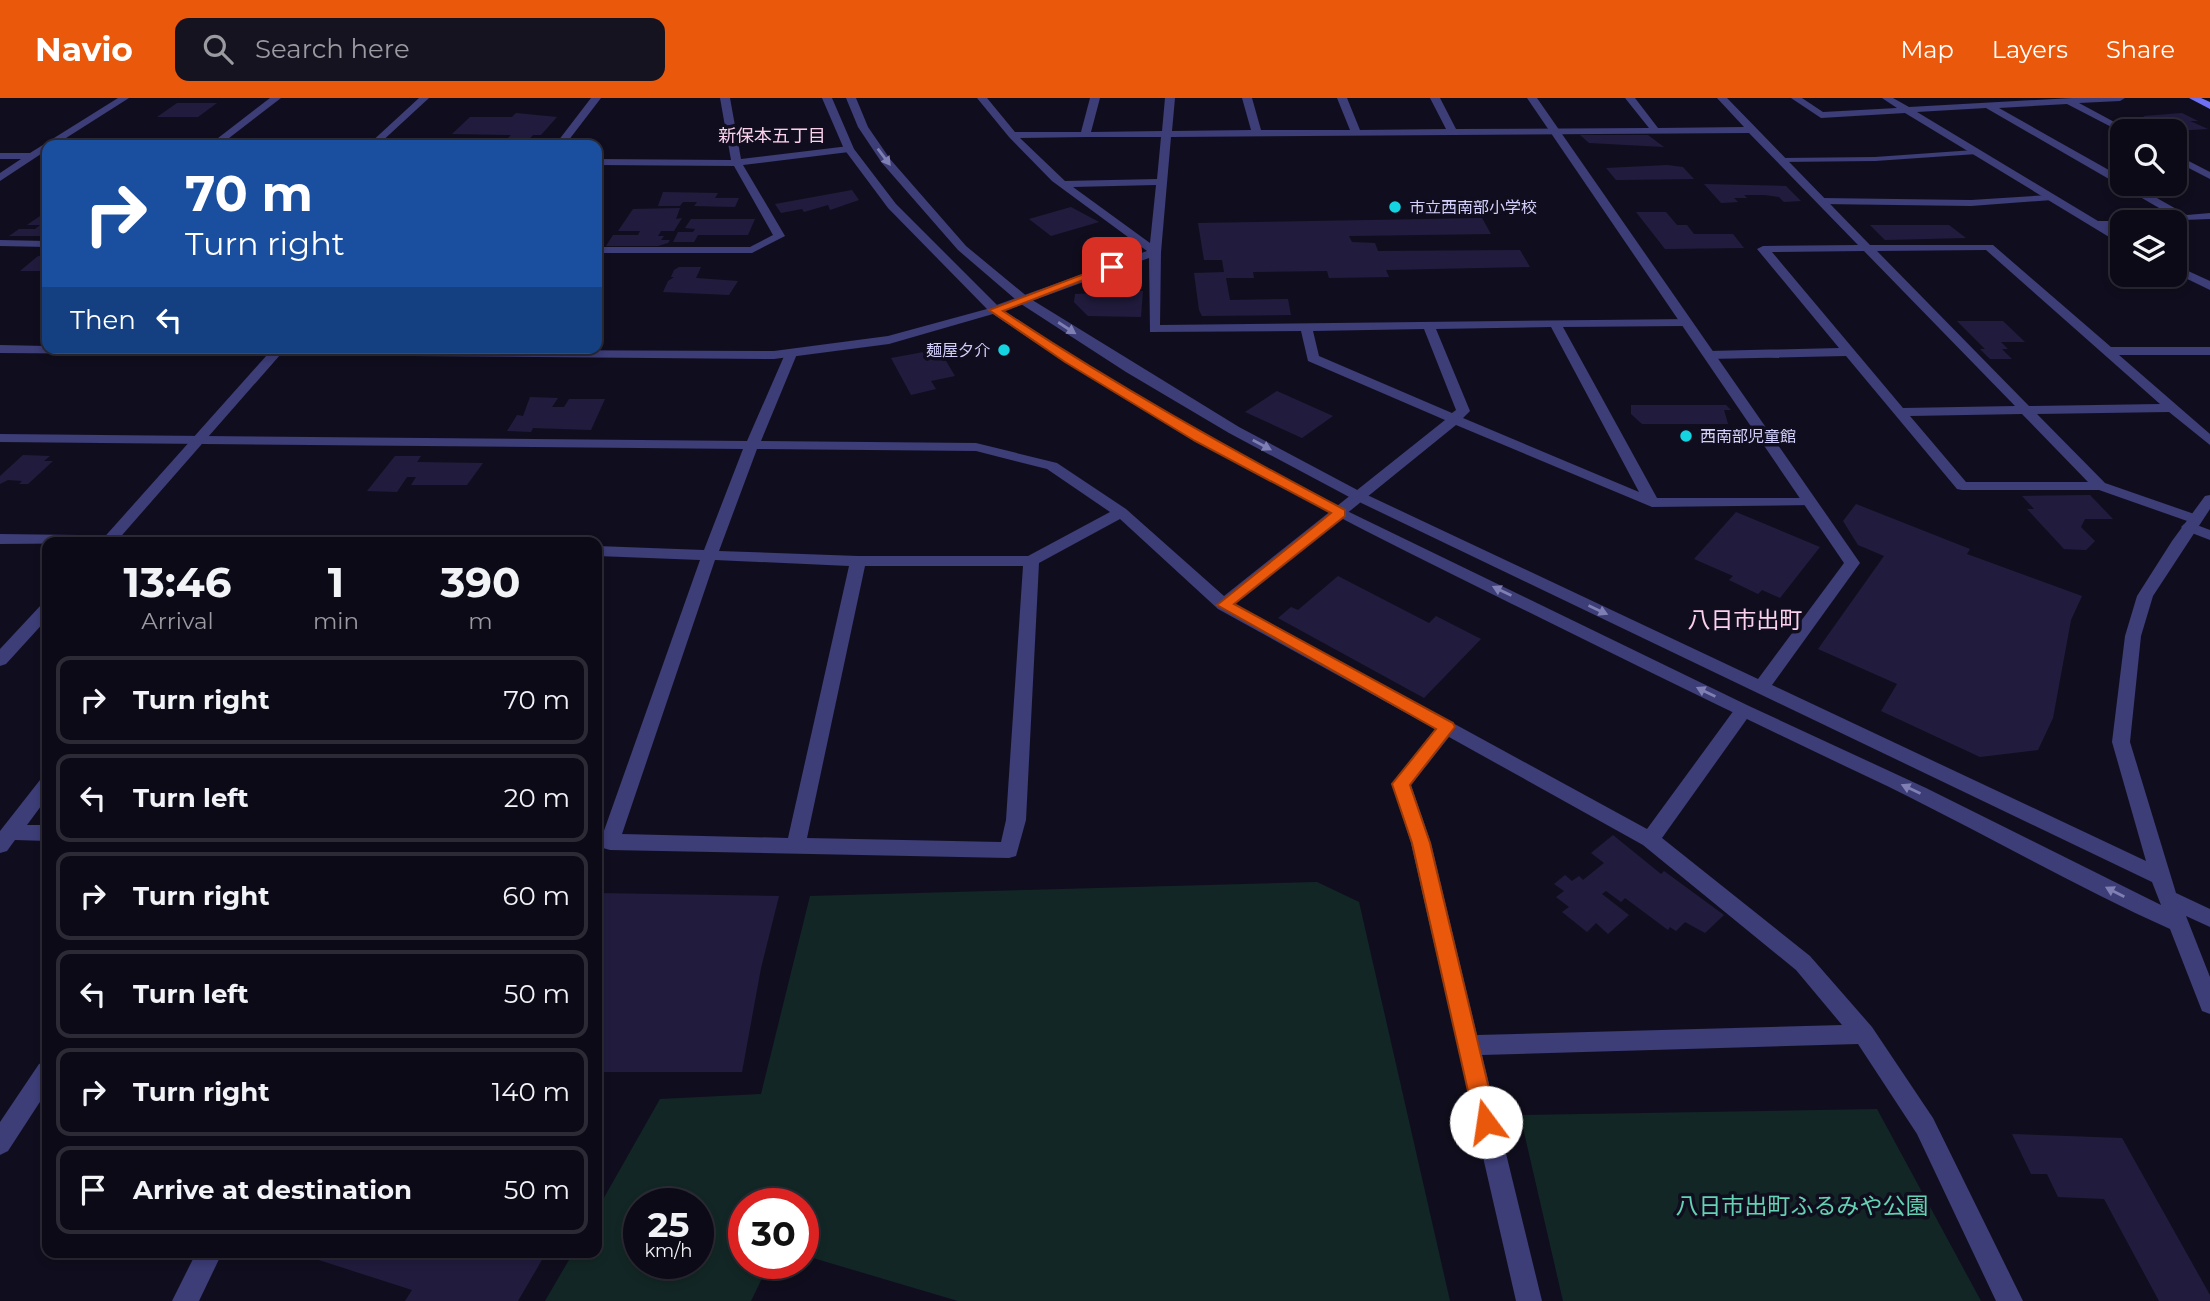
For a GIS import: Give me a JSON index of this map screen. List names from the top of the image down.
{
  "districts": ["新保本五丁目", "八日市出町"],
  "parks": ["八日市出町ふるみや公園"],
  "places": ["市立西南部小学校", "麺屋夕介", "西南部児童館"],
  "page": {
    "header": "Navio",
    "search": "Search here",
    "nav": ["Map", "Layers", "Share"],
    "turn": ["70 m", "Turn right"],
    "then": "Then",
    "eta": [
      "13:46",
      "Arrival",
      "1",
      "min",
      "390",
      "m"
    ],
    "list": [
      {
        "name": "Turn right",
        "value": "70 m"
      },
      {
        "name": "Turn left",
        "value": "20 m"
      },
      {
        "name": "Turn right",
        "value": "60 m"
      },
      {
        "name": "Turn left",
        "value": "50 m"
      },
      {
        "name": "Turn right",
        "value": "140 m"
      },
      {
        "name": "Arrive at destination",
        "value": "50 m"
      }
    ],
    "speed": "25 km/h",
    "limit": "30"
  }
}
